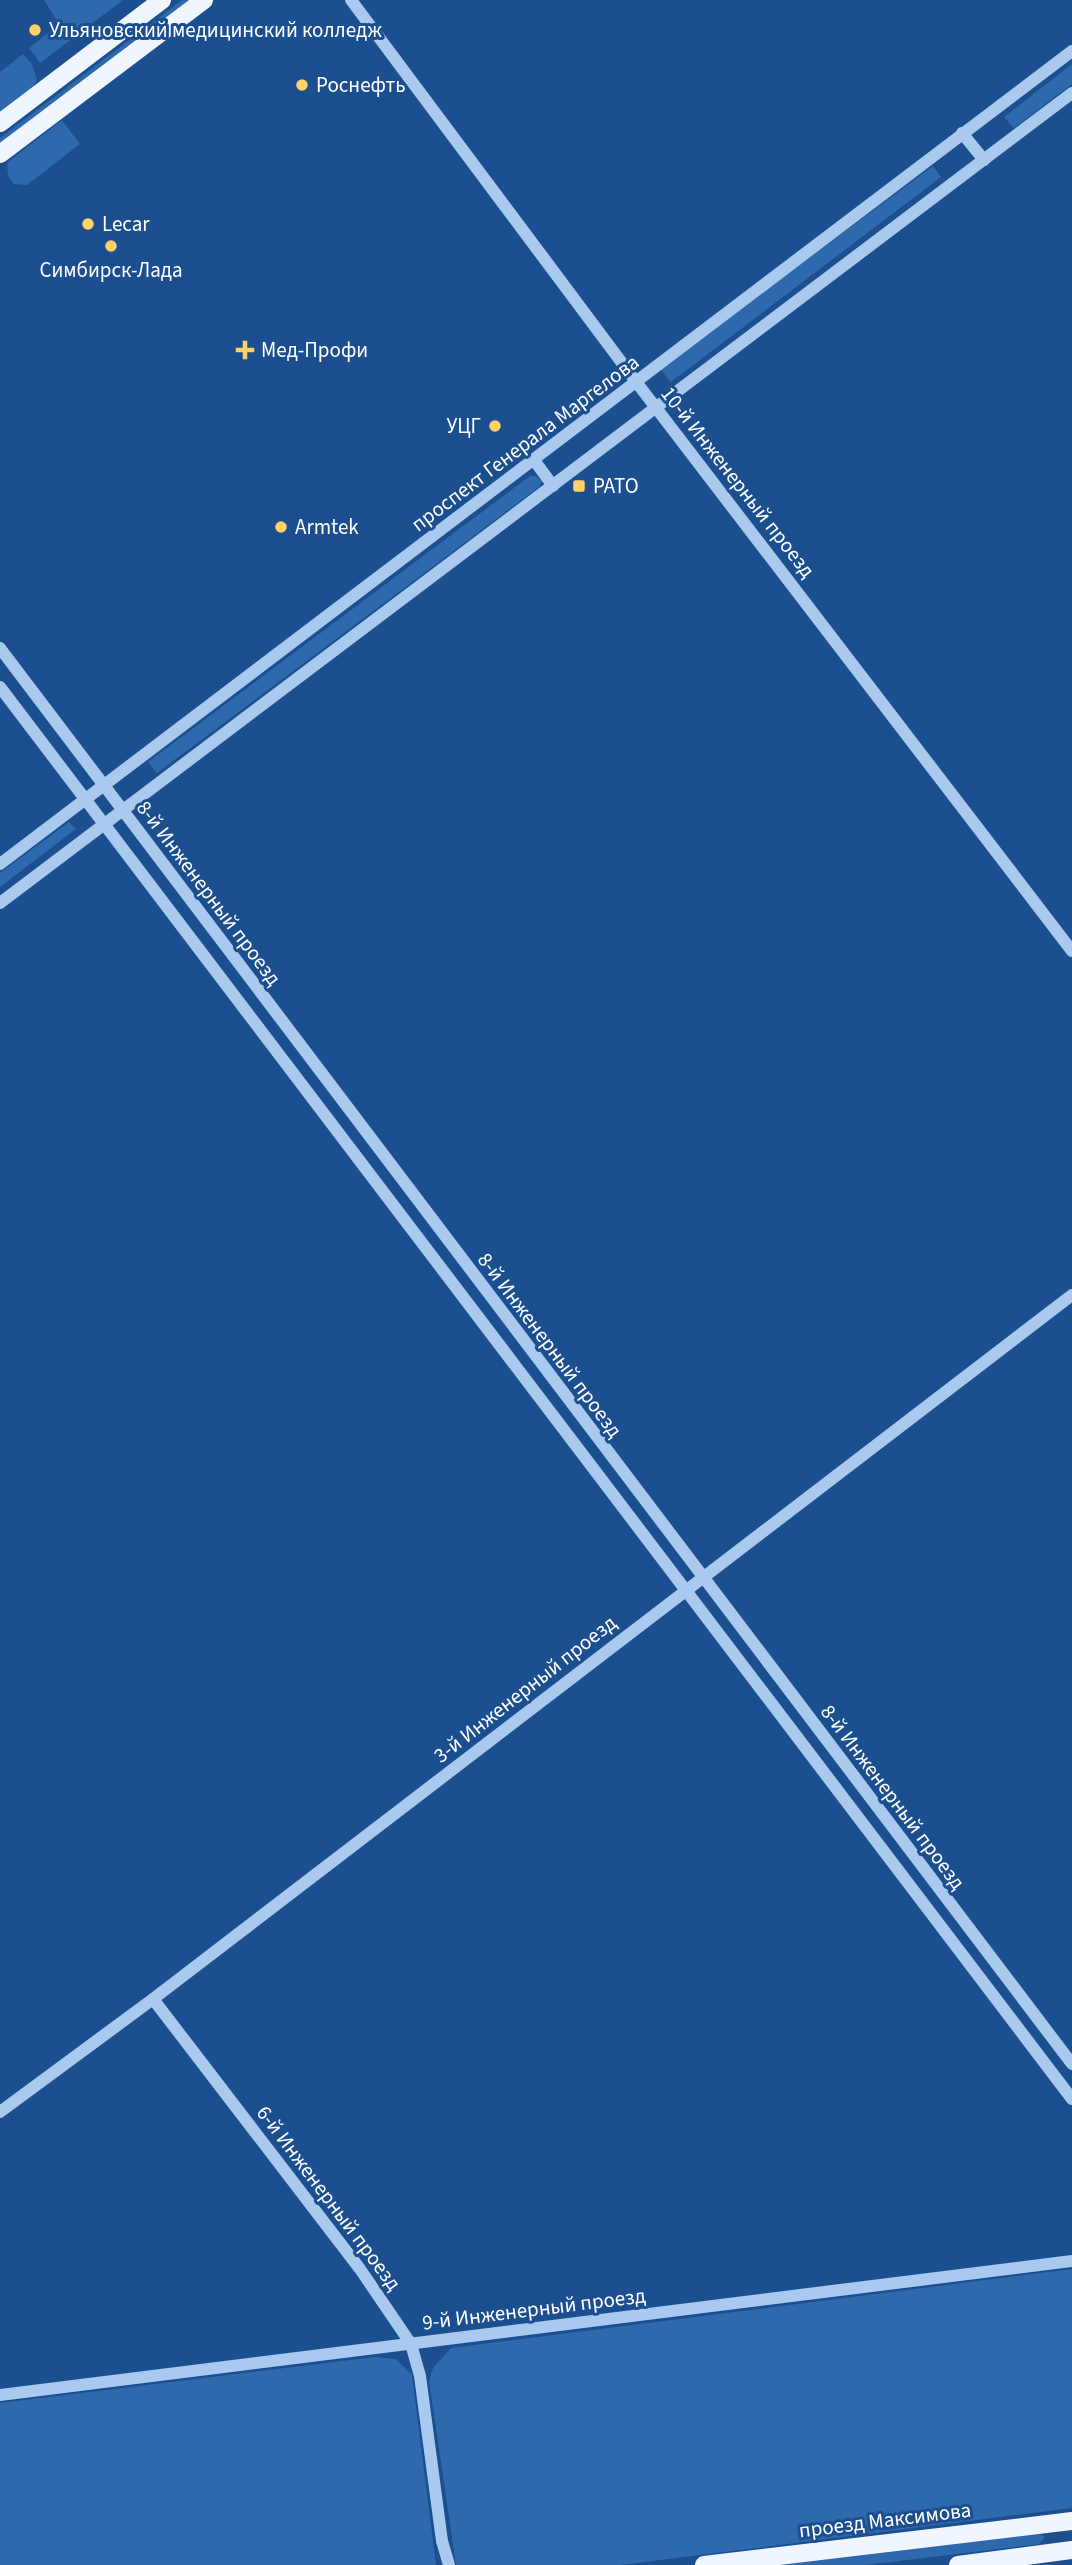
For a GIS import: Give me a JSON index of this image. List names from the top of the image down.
{
  "streets": {
    "main road": ["проезд Максимова"],
    "street": [
      "проспект Генерала Маргелова",
      "10-й Инженерный проезд",
      "8-й Инженерный проезд",
      "3-й Инженерный проезд",
      "6-й Инженерный проезд",
      "9-й Инженерный проезд"
    ]
  },
  "crossings": [
    ["проспект Генерала Маргелова", "10-й Инженерный проезд"],
    ["проспект Генерала Маргелова", "8-й Инженерный проезд"],
    ["8-й Инженерный проезд", "3-й Инженерный проезд"],
    ["3-й Инженерный проезд", "6-й Инженерный проезд"],
    ["6-й Инженерный проезд", "9-й Инженерный проезд"]
  ],
  "places": {
    "other": [
      "Ульяновский медицинский колледж",
      "Роснефть",
      "Lecar",
      "Симбирск-Лада",
      "УЦГ",
      "Armtek"
    ],
    "health": ["Мед-Профи"],
    "transit": ["РАТО"]
  }
}
